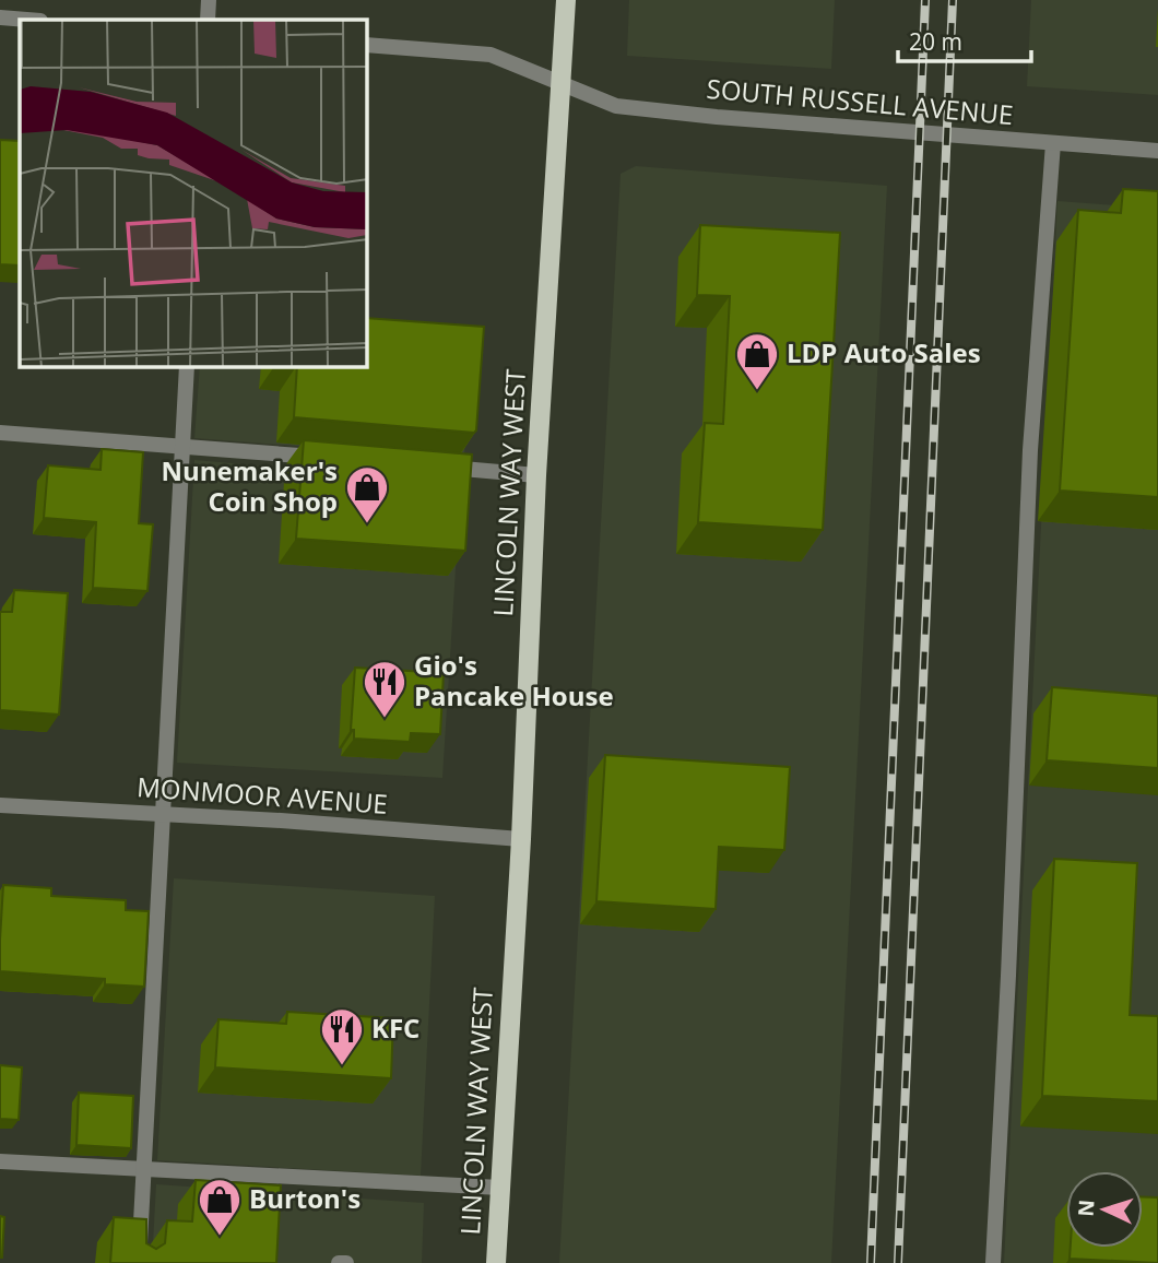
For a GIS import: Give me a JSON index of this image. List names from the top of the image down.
{
  "streets": {
    "main road": ["LINCOLN WAY WEST"],
    "street": ["SOUTH RUSSELL AVENUE", "MONMOOR AVENUE"]
  },
  "crossings": [
    ["SOUTH RUSSELL AVENUE", "LINCOLN WAY WEST"],
    ["LINCOLN WAY WEST", "MONMOOR AVENUE"]
  ],
  "places": {
    "shop": ["LDP Auto Sales", "Nunemaker's Coin Shop", "Burton's"],
    "restaurant": ["Gio's Pancake House", "KFC"]
  },
  "scale_bar": "20 m",
  "north": "left"
}
